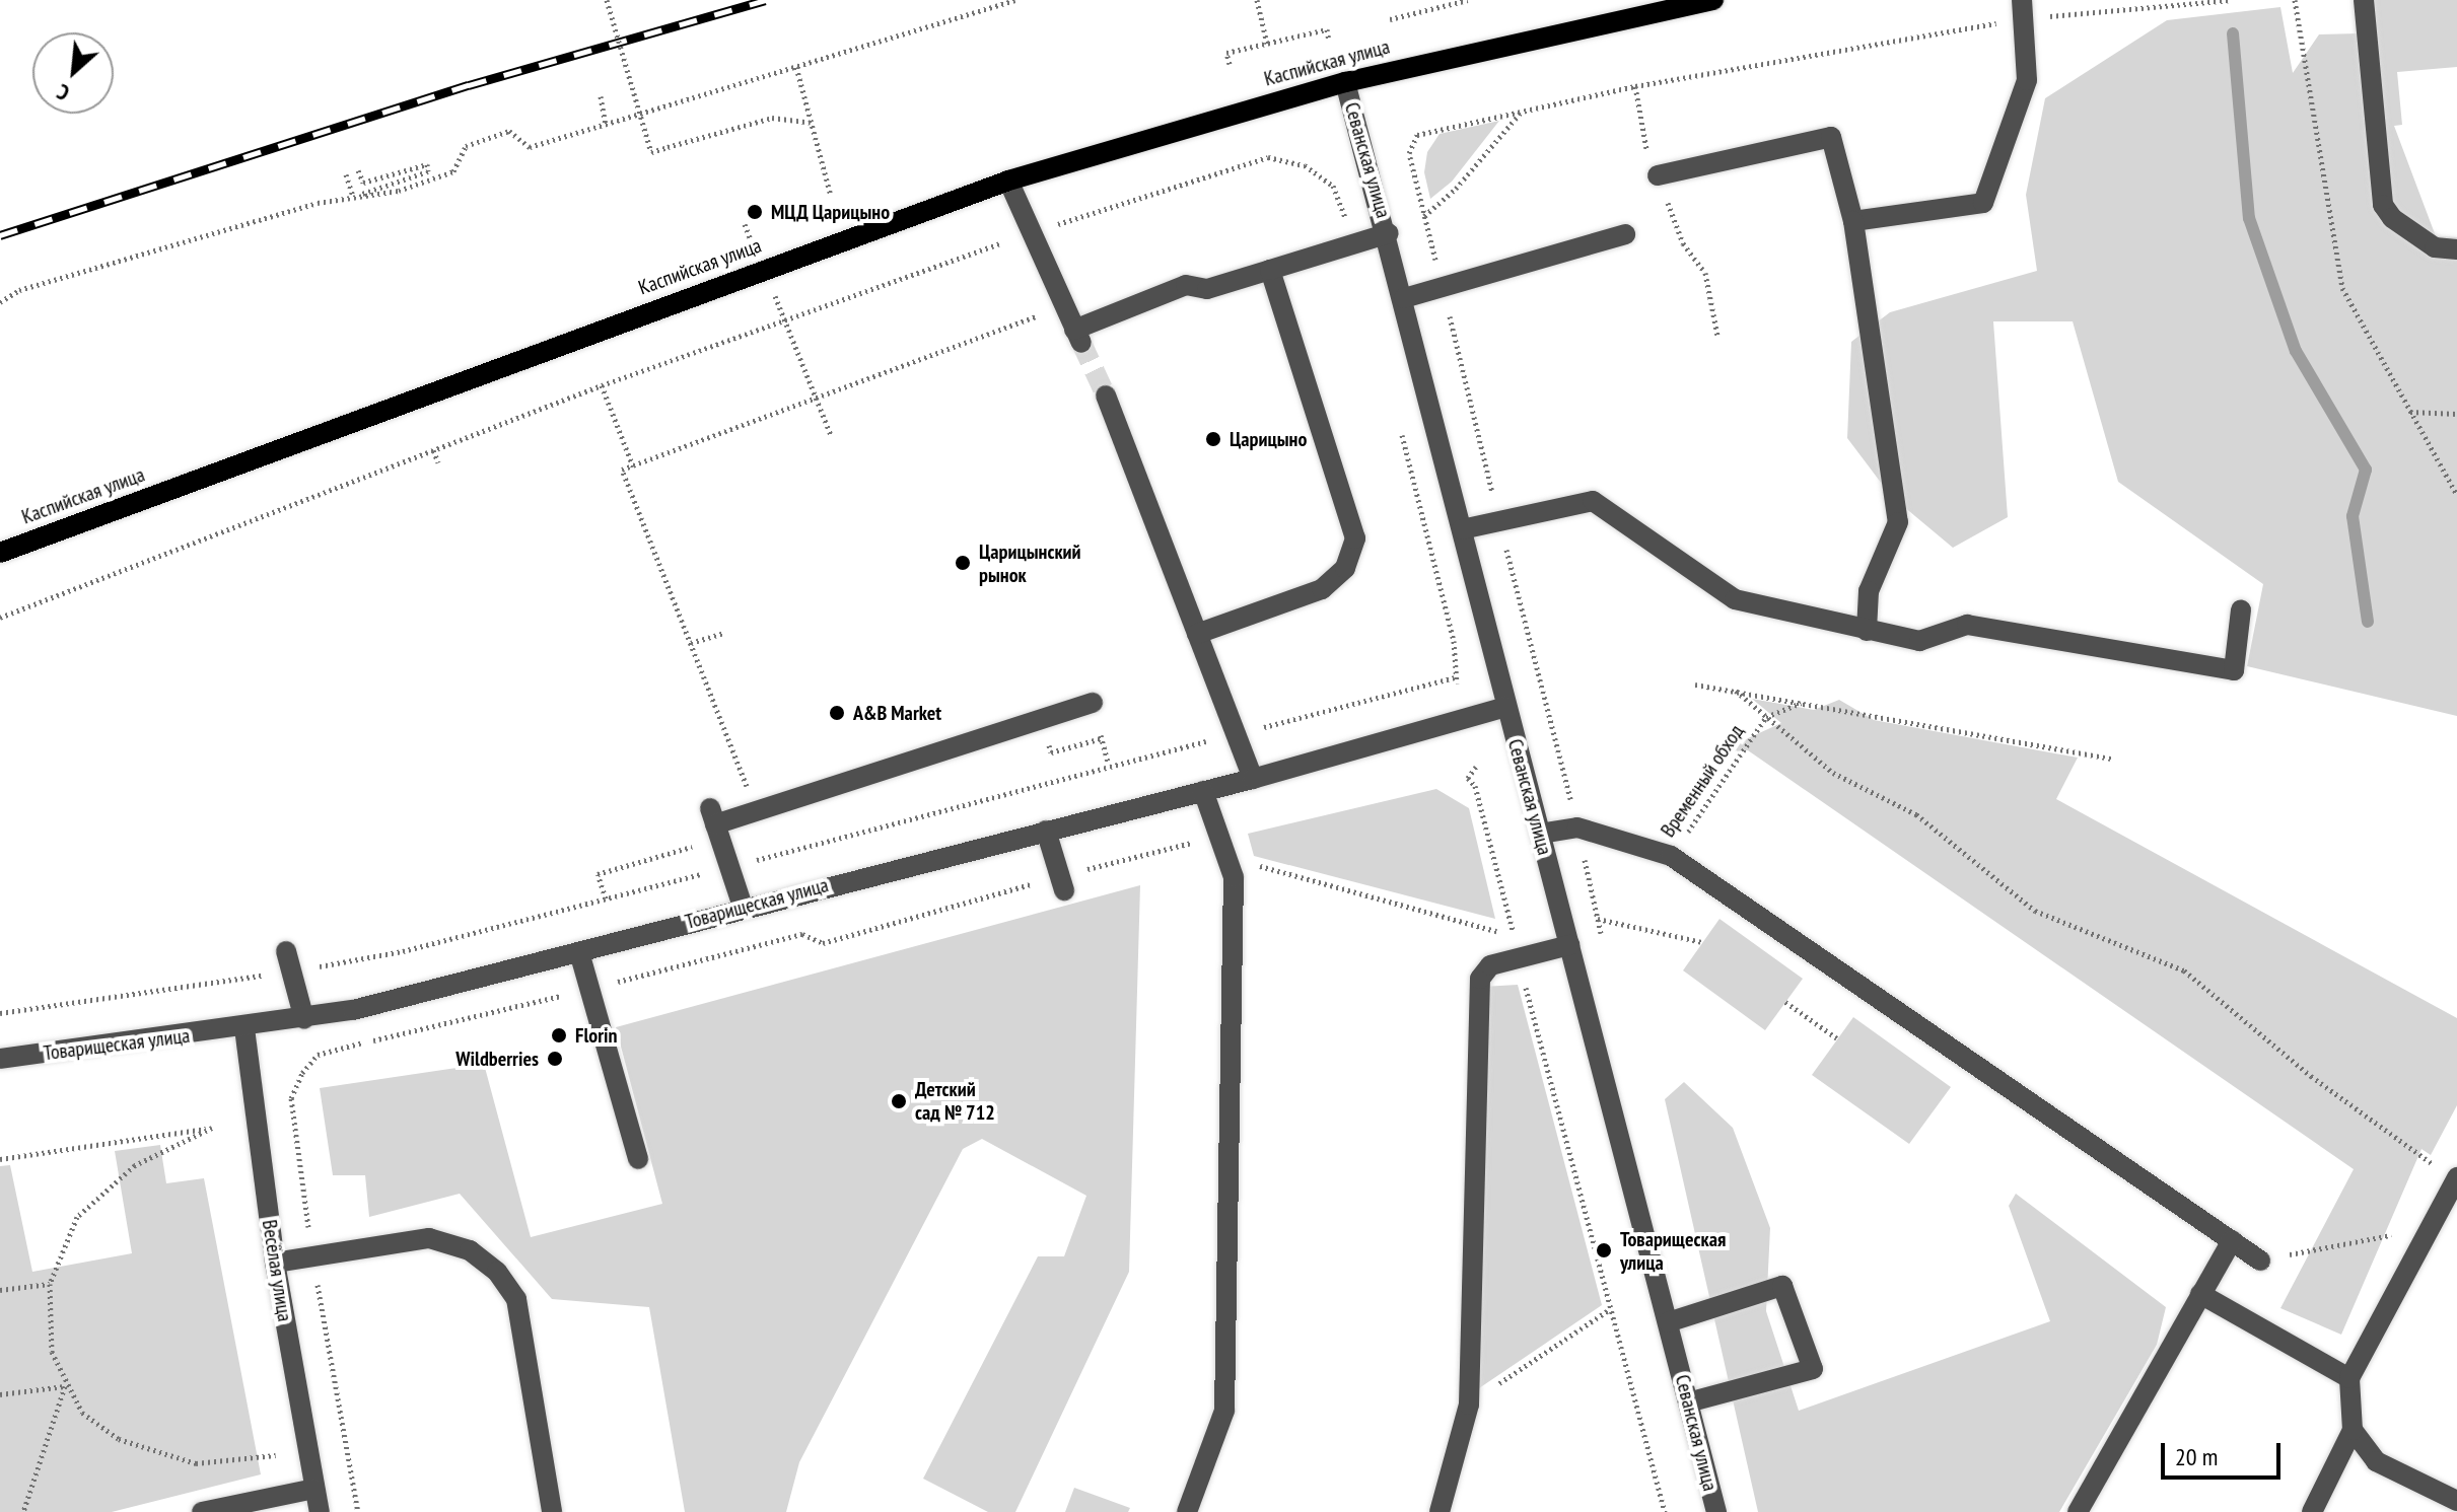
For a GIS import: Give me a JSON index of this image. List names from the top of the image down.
{
  "streets": {
    "main road": ["Каспийская улица"],
    "street": ["Севанская улица", "Товарищеская улица", "Весёлая улица"],
    "path": ["Временный обход"]
  },
  "crossings": [
    ["Каспийская улица", "Севанская улица"],
    ["Севанская улица", "Товарищеская улица"],
    ["Товарищеская улица", "Весёлая улица"]
  ],
  "places": [
    "МЦД Царицыно",
    "Царицыно",
    "Царицынский рынок",
    "A&B Market",
    "Florin",
    "Wildberries",
    "Детский сад № 712",
    "Товарищеская улица"
  ],
  "scale_bar": "20 m",
  "north": "bottom left"
}
